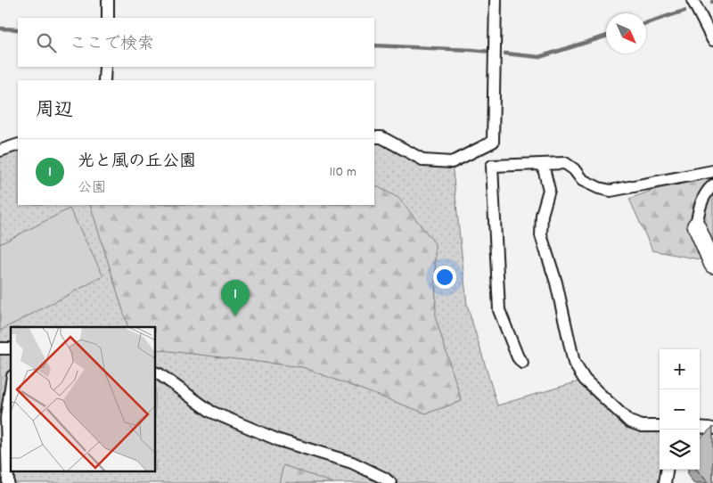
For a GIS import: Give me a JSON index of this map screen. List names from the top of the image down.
{
  "north": "bottom right",
  "page": {
    "search": "ここで検索",
    "heading": "周辺",
    "list": [
      {
        "mark": "1",
        "name": "光と風の丘公園",
        "note": "公園",
        "value": "110 m"
      }
    ],
    "pins": "1",
    "map_buttons": ["+", "−"]
  }
}
